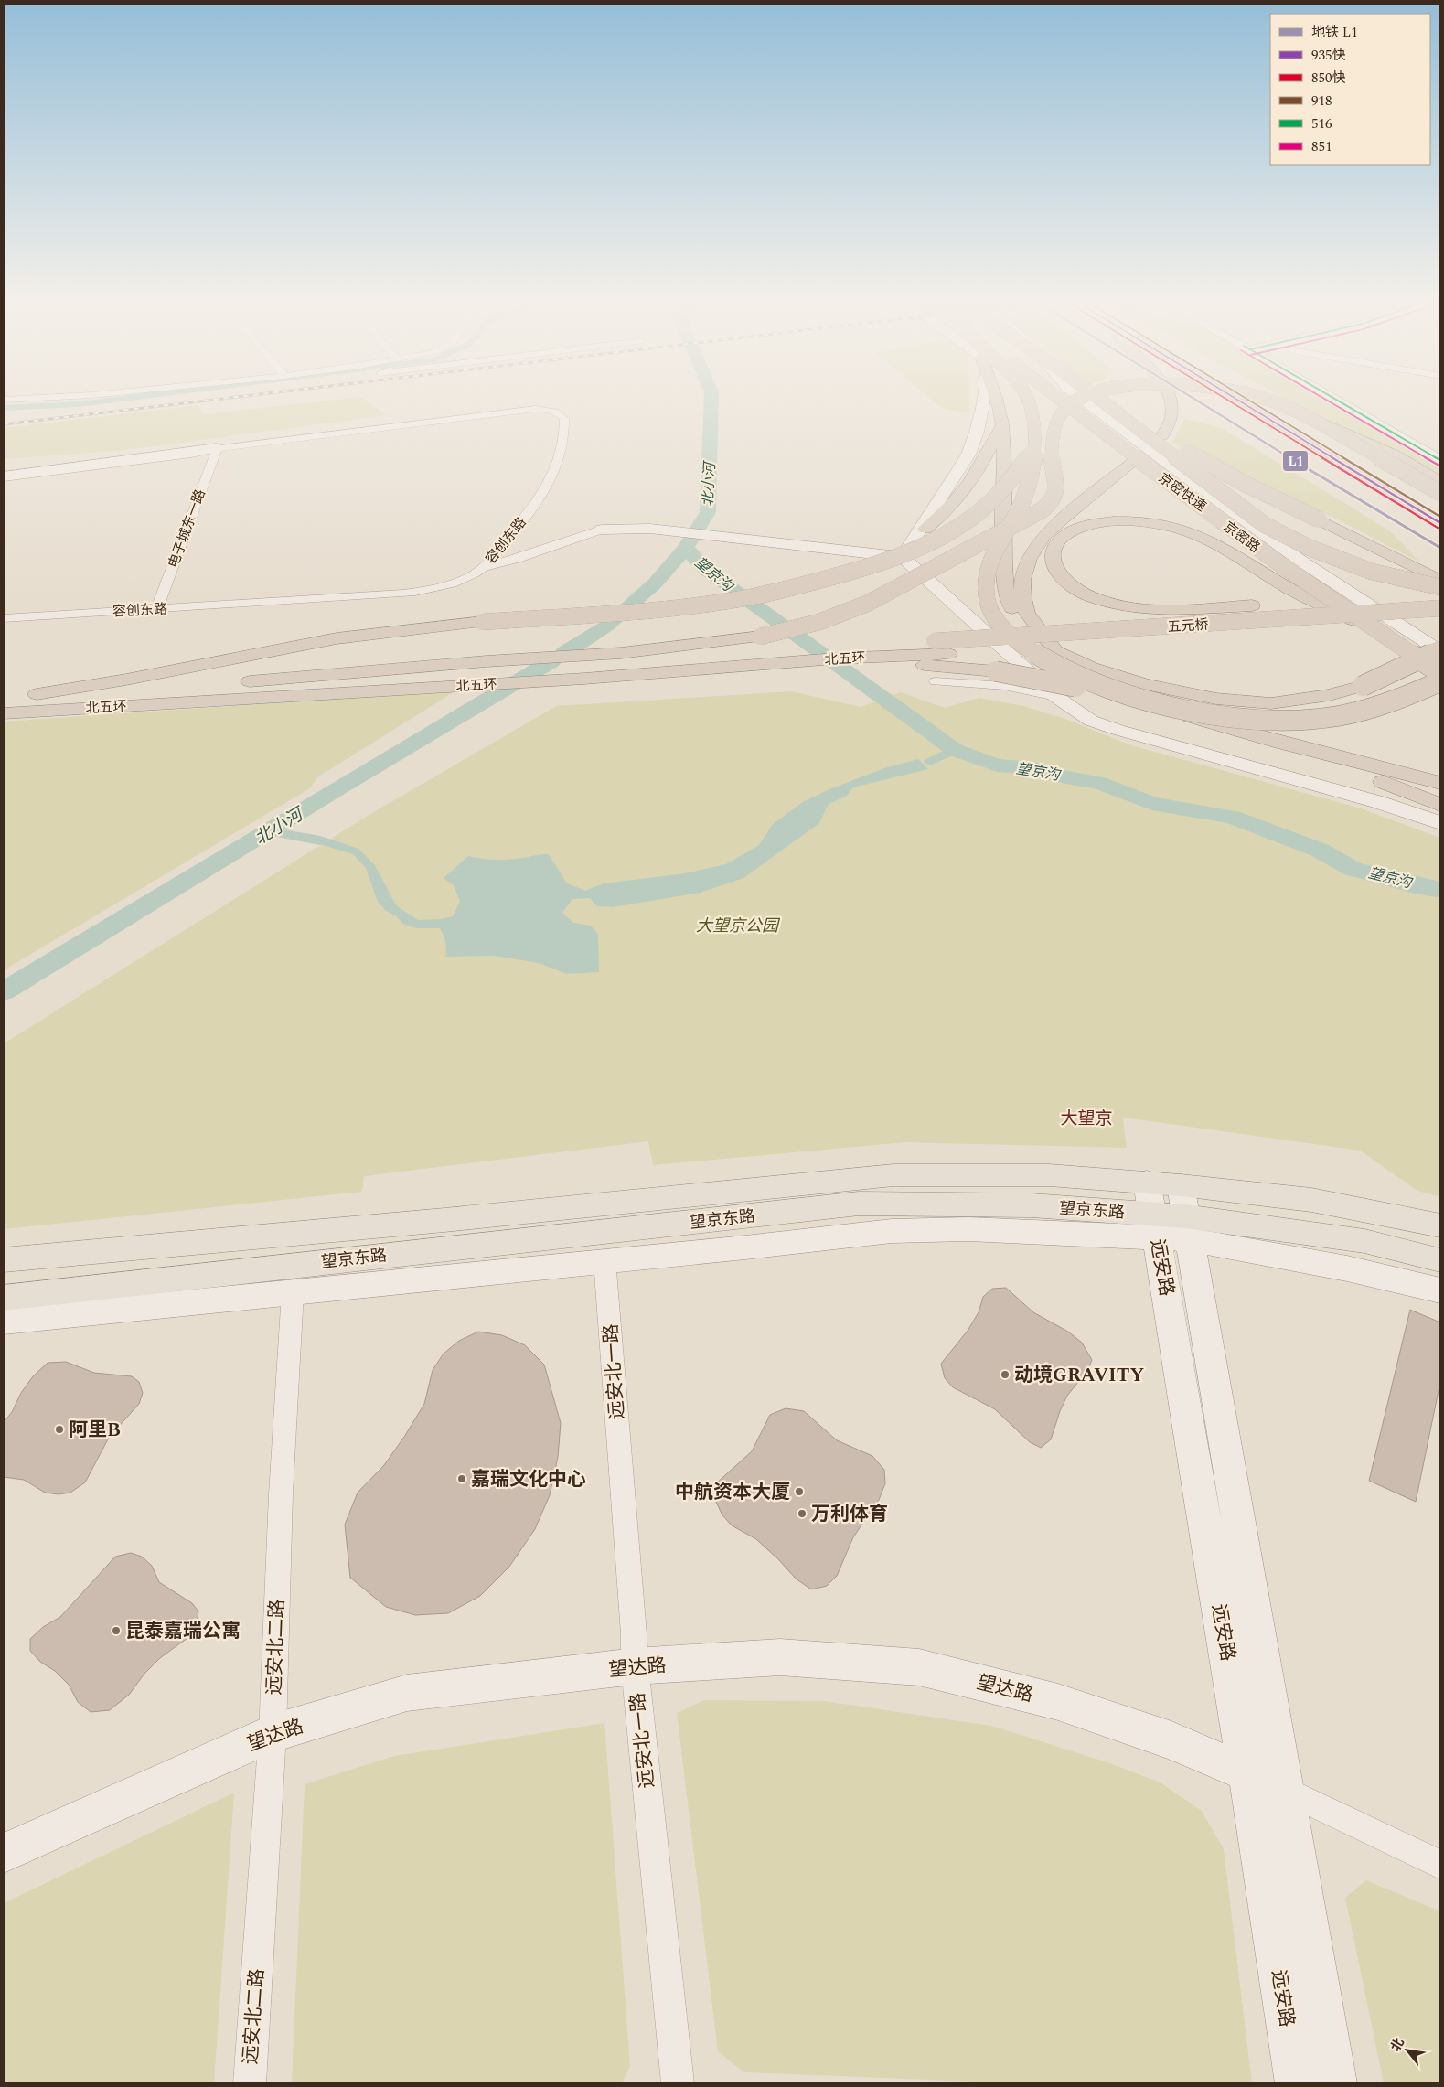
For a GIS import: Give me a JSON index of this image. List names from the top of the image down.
{
  "streets": {
    "highway": ["京密快速", "五元桥", "北五环"],
    "main road": ["望京东路"],
    "street": [
      "电子城东一路",
      "京密路",
      "容创东路",
      "远安路",
      "远安北一路",
      "远安北二路",
      "望达路"
    ]
  },
  "crossings": [
    ["京密快速", "京密路"],
    ["电子城东一路", "容创东路"],
    ["五元桥", "北五环"],
    ["望京东路", "远安路"],
    ["远安路", "望达路"],
    ["远安北一路", "望达路"],
    ["远安北二路", "望达路"]
  ],
  "districts": ["大望京"],
  "water": ["北小河", "望京沟"],
  "parks": ["大望京公园"],
  "places": [
    "动境GRAVITY",
    "阿里B",
    "嘉瑞文化中心",
    "中航资本大厦",
    "万利体育",
    "昆泰嘉瑞公寓"
  ],
  "lines": [
    "metro line L1",
    "transit line 935快",
    "transit line 850快",
    "transit line 918",
    "transit line 516",
    "transit line 851"
  ],
  "legend": [
    "地铁 L1",
    "935快",
    "850快",
    "918",
    "516",
    "851"
  ],
  "north": "top left"
}
